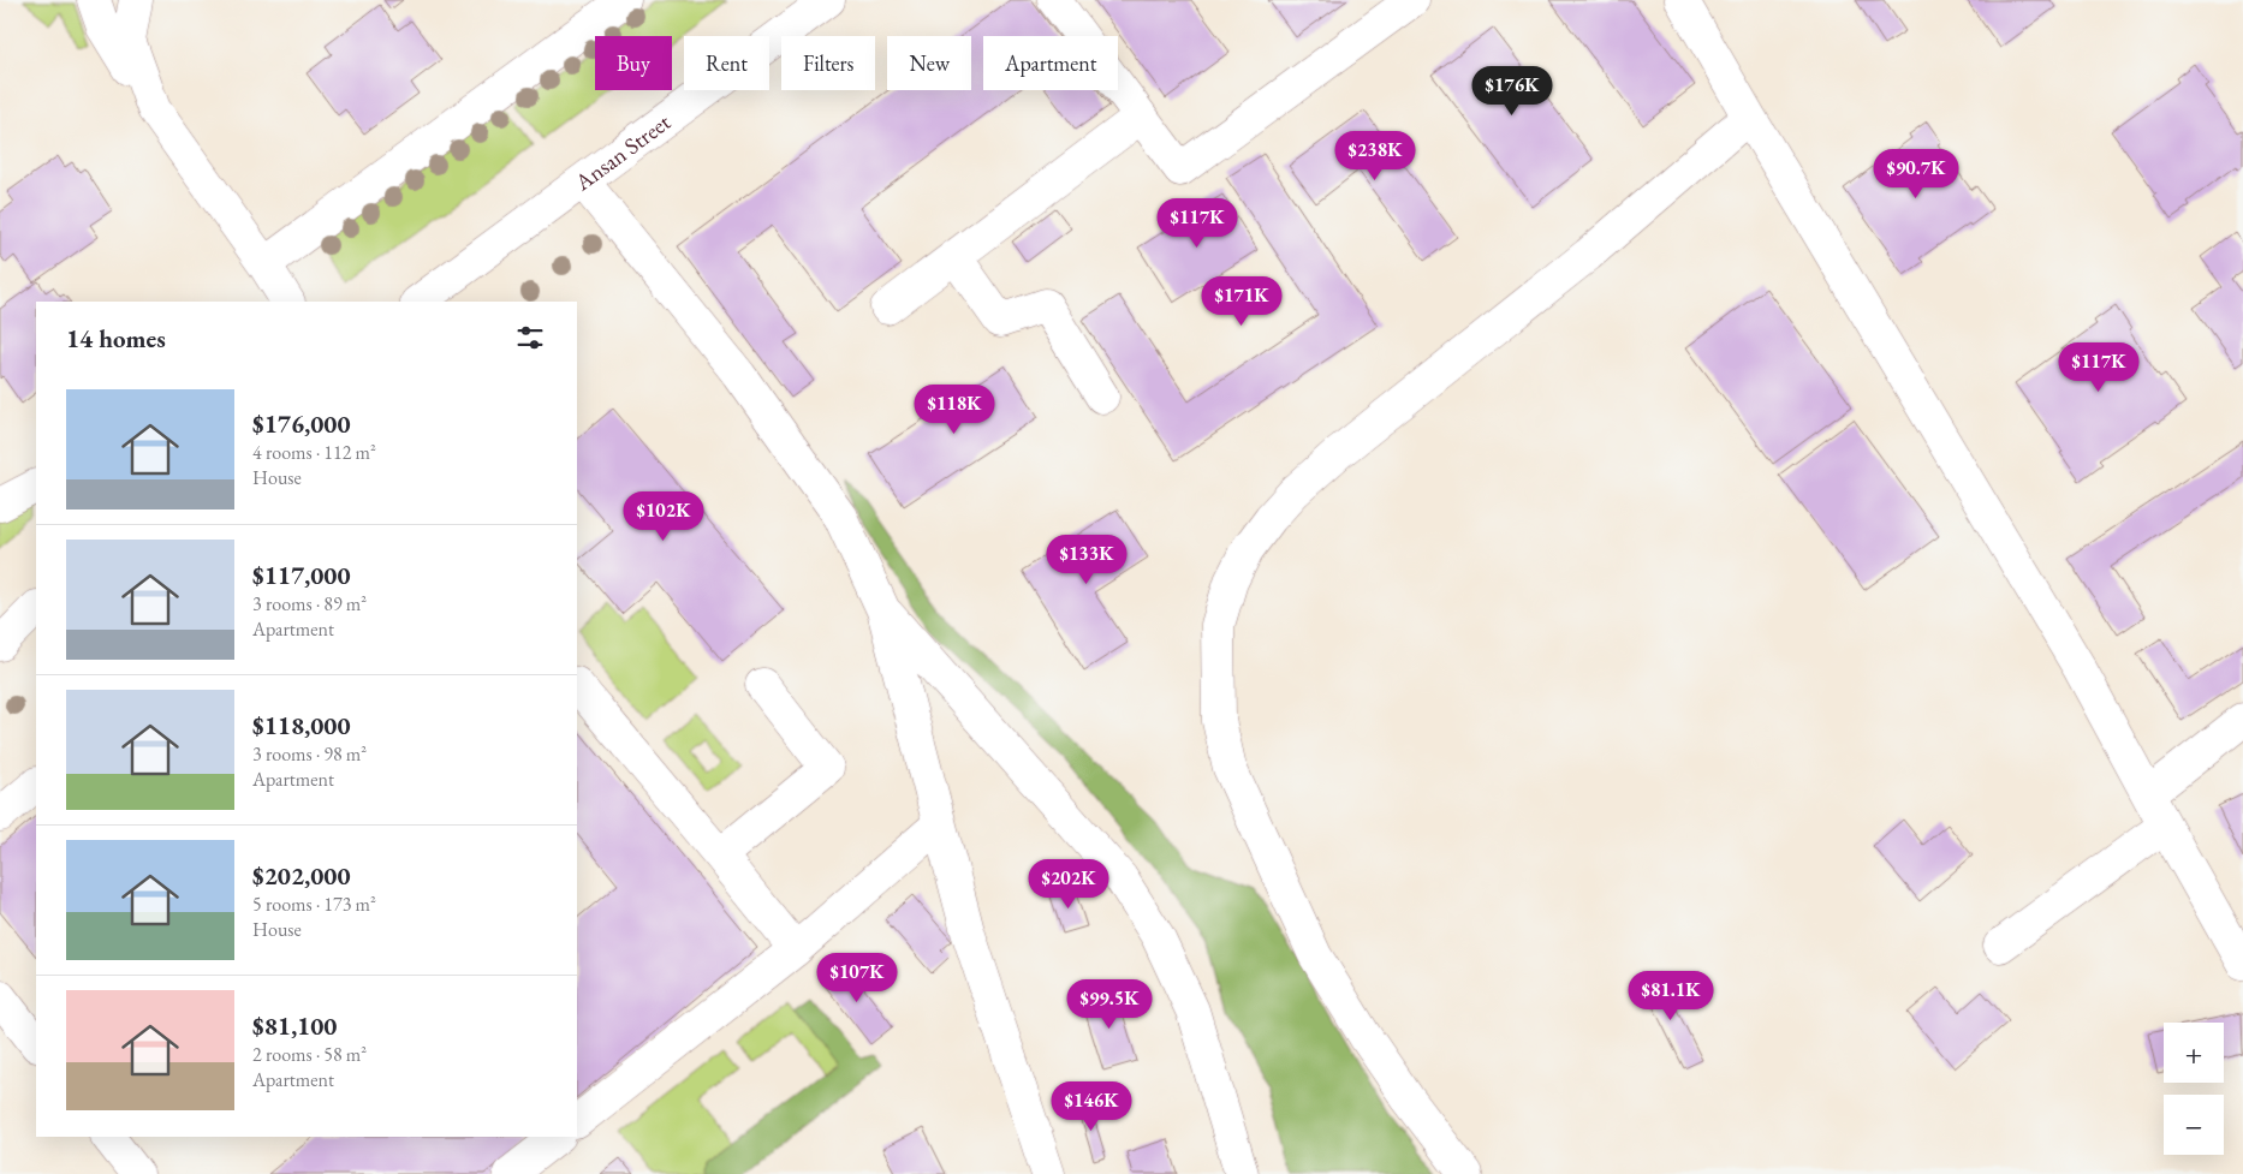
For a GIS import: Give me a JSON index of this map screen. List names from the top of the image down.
{
  "streets": {
    "street": ["Ansan Street"]
  },
  "page": {
    "chip": [
      "Buy",
      "Rent",
      "Filters",
      "New",
      "Apartment"
    ],
    "price": [
      "$176K",
      "$238K",
      "$90.7K",
      "$117K",
      "$171K",
      "$117K",
      "$118K",
      "$102K",
      "$133K",
      "$202K",
      "$107K",
      "$81.1K",
      "$99.5K",
      "$146K"
    ],
    "heading": "14 homes",
    "list": [
      {
        "name": "$176,000",
        "note": "4 rooms · 112 m² · House"
      },
      {
        "name": "$117,000",
        "note": "3 rooms · 89 m² · Apartment"
      },
      {
        "name": "$118,000",
        "note": "3 rooms · 98 m² · Apartment"
      },
      {
        "name": "$202,000",
        "note": "5 rooms · 173 m² · House"
      },
      {
        "name": "$81,100",
        "note": "2 rooms · 58 m² · Apartment"
      }
    ],
    "map_buttons": ["+", "−"]
  }
}
